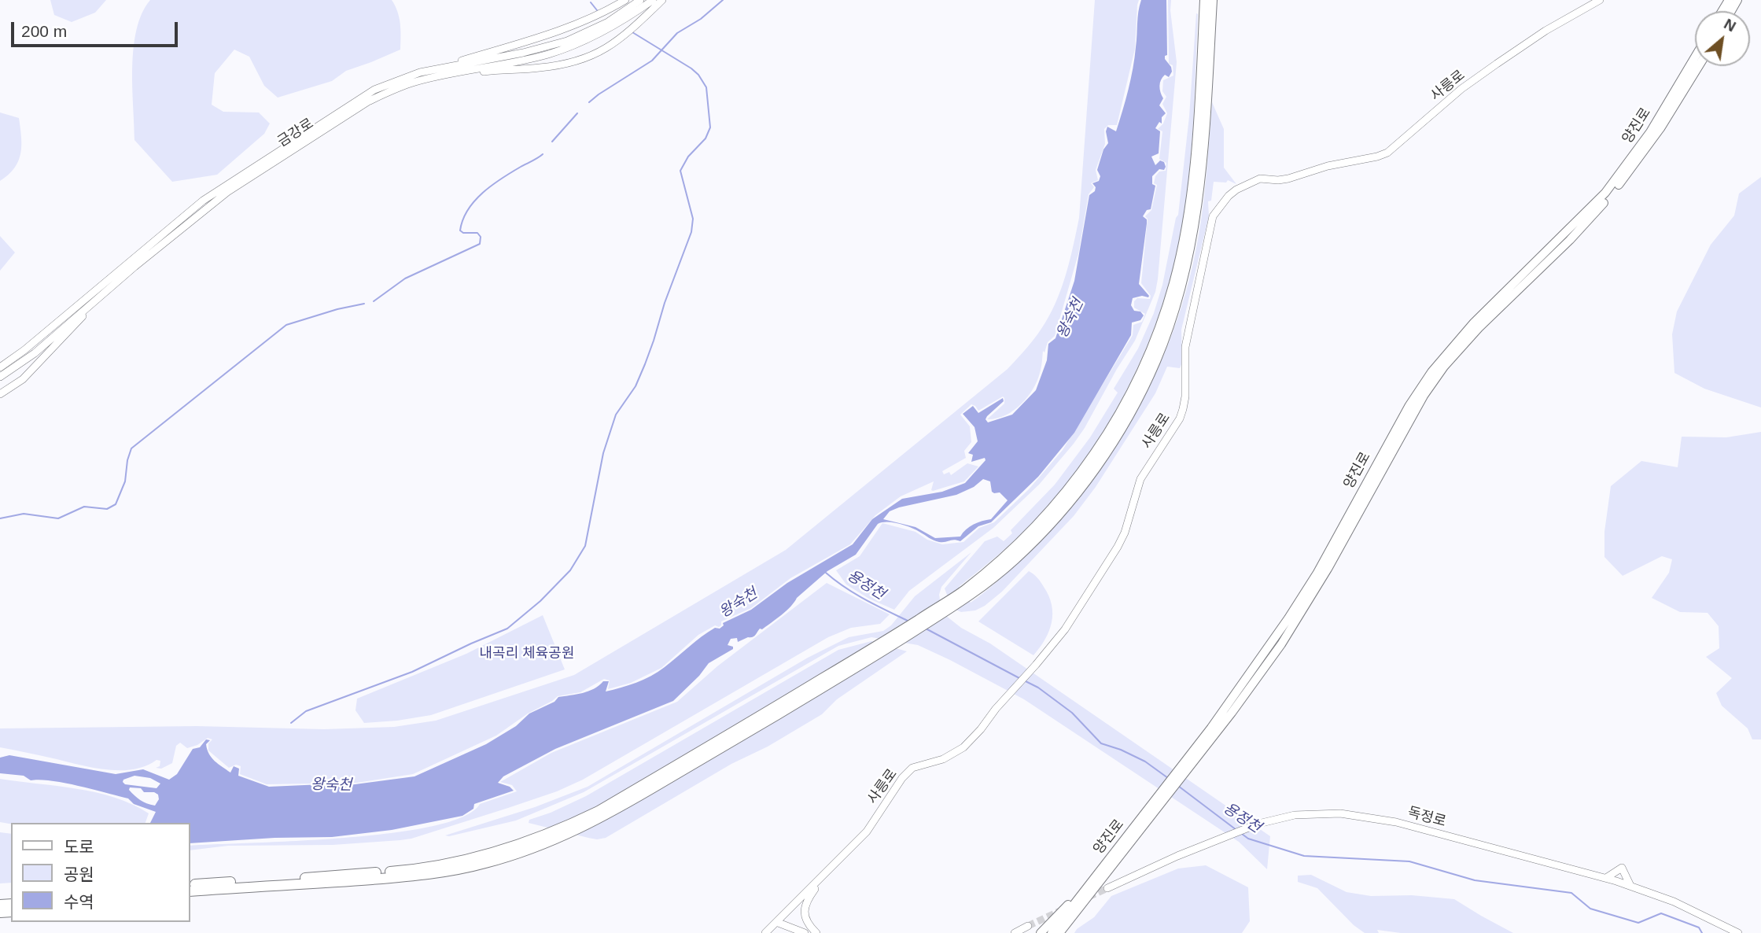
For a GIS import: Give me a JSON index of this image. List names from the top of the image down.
{
  "streets": {
    "main road": ["양진로"],
    "street": ["사릉로", "금강로", "독정로"]
  },
  "water": ["왕숙천", "용정천"],
  "parks": ["내곡리 체육공원"],
  "legend": ["도로", "공원", "수역"],
  "scale_bar": "200 m",
  "north": "top right"
}
